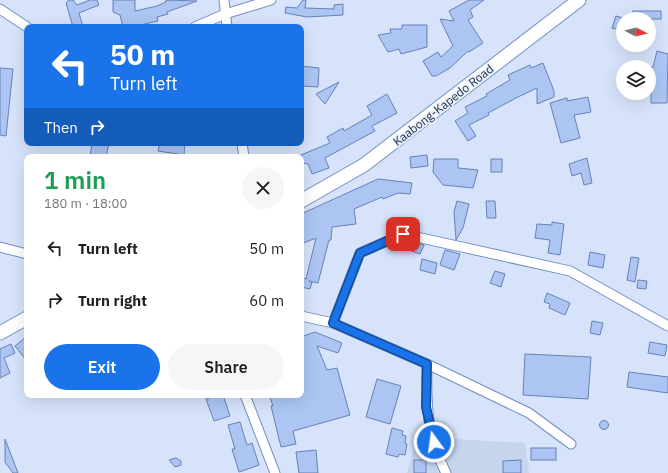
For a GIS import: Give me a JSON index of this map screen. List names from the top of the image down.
{
  "streets": {
    "main road": ["Kaabong-Kapedo Road"]
  },
  "north": "right",
  "page": {
    "turn": ["50 m", "Turn left"],
    "then": "Then",
    "heading": ["1 min", "180 m · 18:00"],
    "list": [
      {
        "name": "Turn left",
        "value": "50 m"
      },
      {
        "name": "Turn right",
        "value": "60 m"
      }
    ],
    "buttons": ["Exit", "Share"]
  }
}
